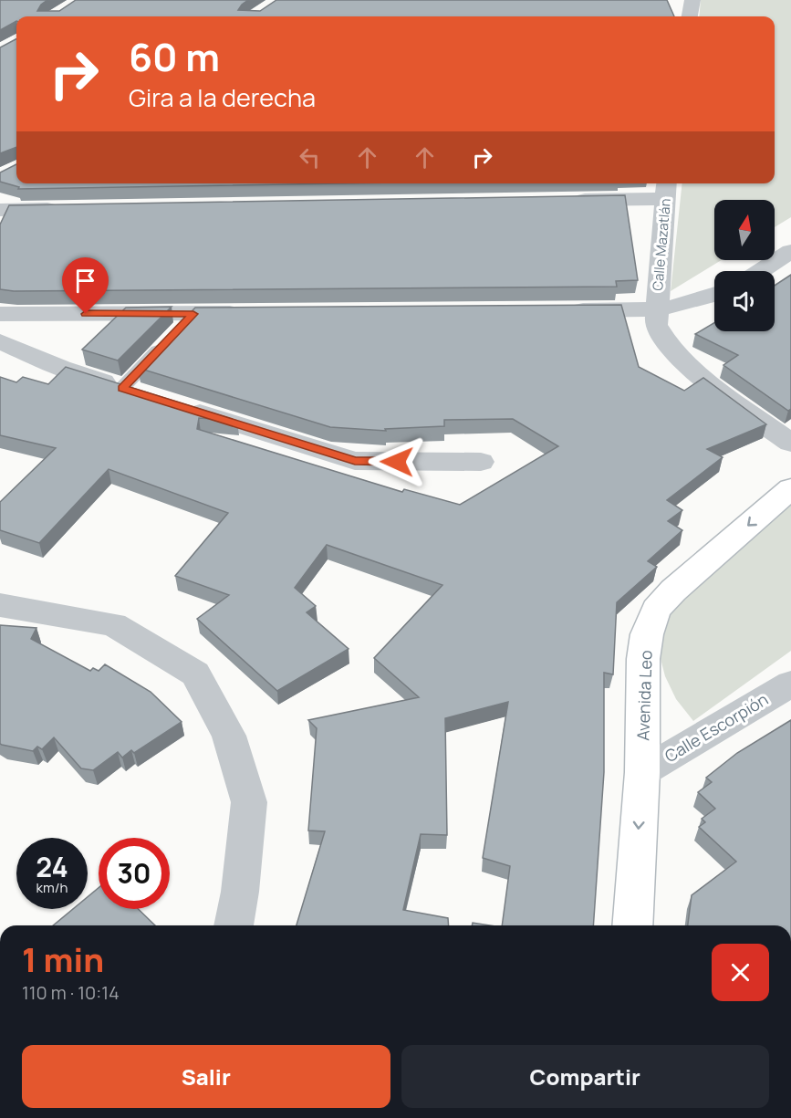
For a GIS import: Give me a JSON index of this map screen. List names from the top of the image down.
{
  "streets": {
    "street": ["Calle Mazatlán", "Avenida Leo", "Calle Escorpión"]
  },
  "crossings": [
    ["Avenida Leo", "Calle Escorpión"]
  ],
  "one_way": ["Avenida Leo"],
  "north": "top",
  "page": {
    "turn": ["60 m", "Gira a la derecha"],
    "speed": "24 km/h",
    "limit": "30",
    "heading": ["1 min", "110 m · 10:14"],
    "buttons": ["Salir", "Compartir"]
  }
}
